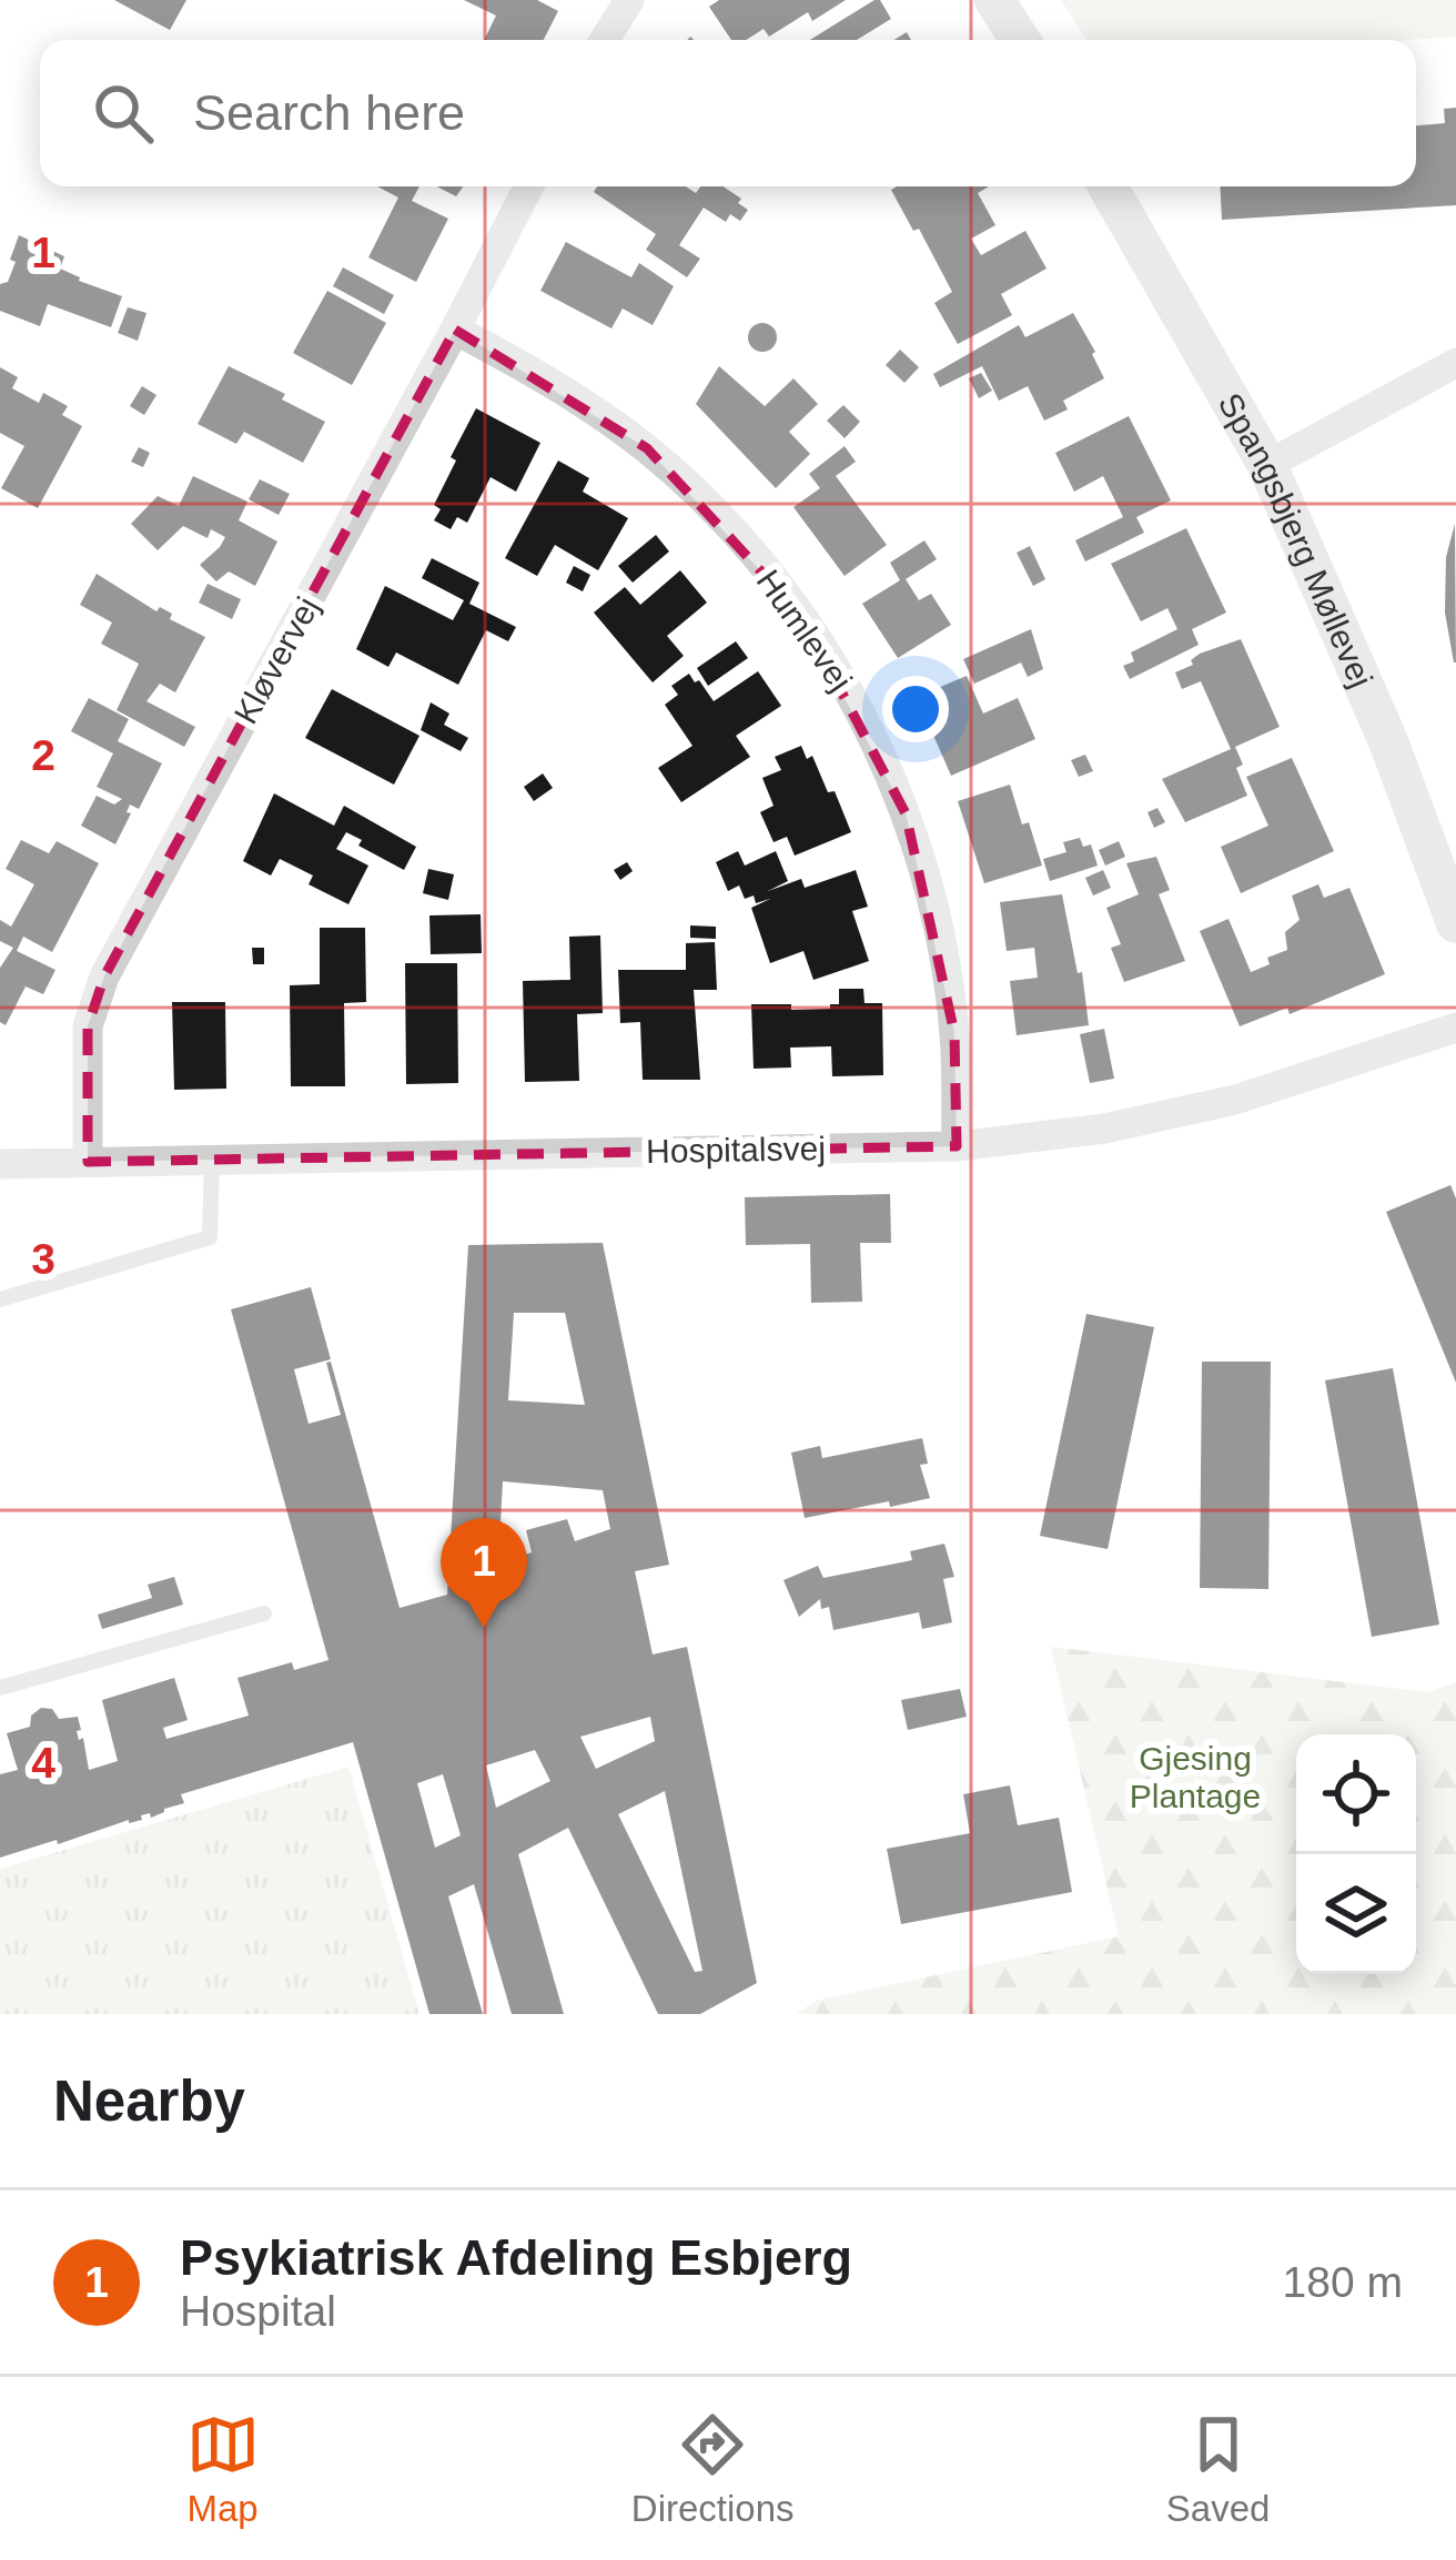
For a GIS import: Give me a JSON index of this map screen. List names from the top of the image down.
{
  "streets": {
    "street": [
      "Spangsbjerg Møllevej",
      "Humlevej",
      "Kløvervej",
      "Hospitalsvej"
    ]
  },
  "crossings": [
    ["Humlevej", "Kløvervej"],
    ["Humlevej", "Hospitalsvej"],
    ["Kløvervej", "Hospitalsvej"]
  ],
  "parks": ["Gjesing Plantage"],
  "page": {
    "search": "Search here",
    "pins": "1",
    "heading": "Nearby",
    "list": [
      {
        "mark": "1",
        "name": "Psykiatrisk Afdeling Esbjerg",
        "note": "Hospital",
        "value": "180 m"
      }
    ],
    "nav": ["Map", "Directions", "Saved"]
  },
  "grid": {
    "rows": [
      "1",
      "2",
      "3",
      "4"
    ]
  }
}
